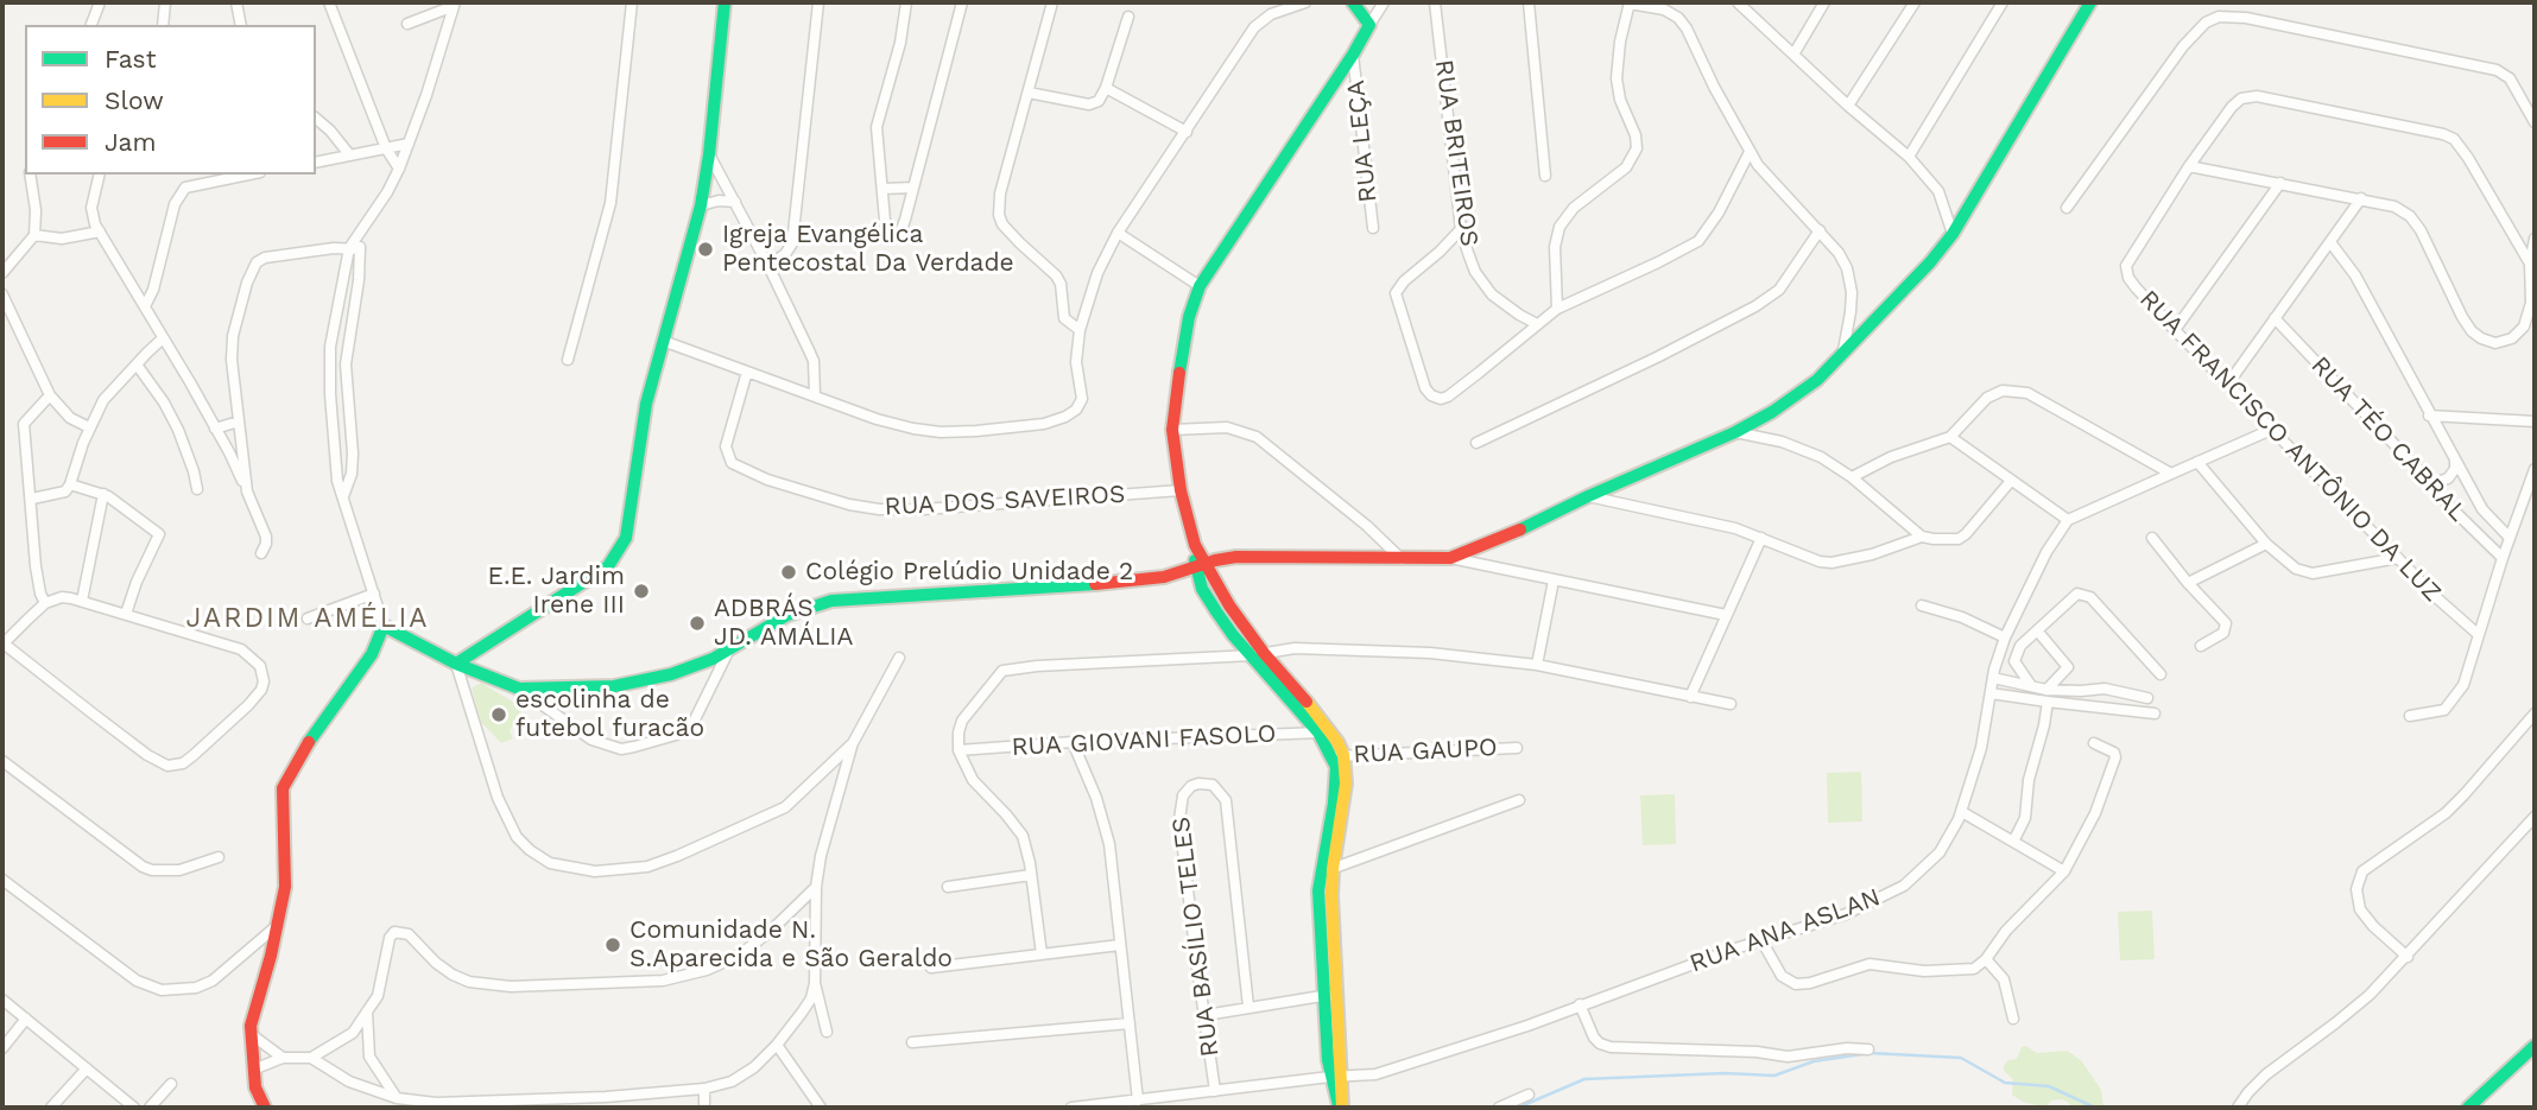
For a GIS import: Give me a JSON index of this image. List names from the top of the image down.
{
  "streets": {
    "street": [
      "RUA LEÇA",
      "RUA BRITEIROS",
      "RUA TÉO CABRAL",
      "RUA FRANCISCO ANTÔNIO DA LUZ",
      "RUA DOS SAVEIROS",
      "RUA GIOVANI FASOLO",
      "RUA GAUPO",
      "RUA ANA ASLAN",
      "RUA BASÍLIO TELES"
    ]
  },
  "crossings": [
    ["RUA ANA ASLAN", "RUA BASÍLIO TELES"]
  ],
  "districts": ["JARDIM AMÉLIA"],
  "places": [
    "Igreja Evangélica Pentecostal Da Verdade",
    "Colégio Prelúdio Unidade 2",
    "E.E. Jardim Irene III",
    "ADBRÁS JD. AMÁLIA",
    "escolinha de futebol furacão",
    "Comunidade N. S.Aparecida e São Geraldo"
  ],
  "legend": ["Fast", "Slow", "Jam"]
}
